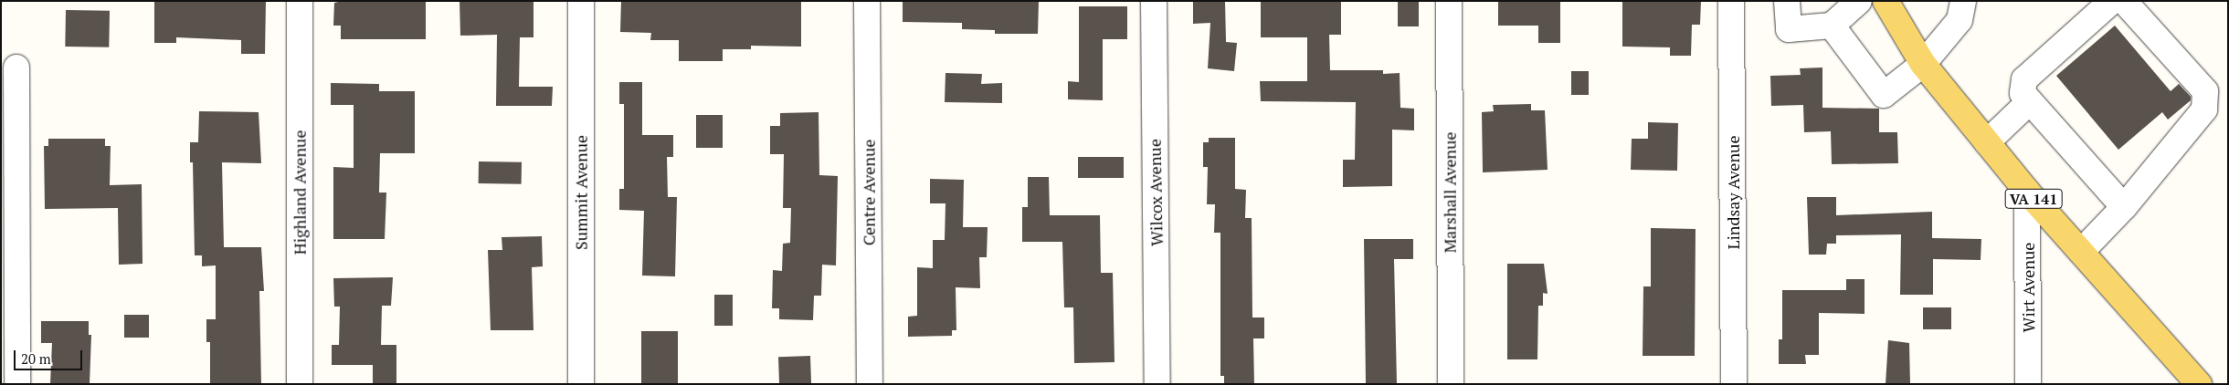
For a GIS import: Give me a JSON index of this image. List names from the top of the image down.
{
  "streets": {
    "main road": ["VA 141"],
    "street": [
      "Highland Avenue",
      "Summit Avenue",
      "Centre Avenue",
      "Wilcox Avenue",
      "Marshall Avenue",
      "Lindsay Avenue",
      "Wirt Avenue"
    ]
  },
  "crossings": [
    ["VA 141", "Wirt Avenue"]
  ],
  "scale_bar": "20 m"
}
